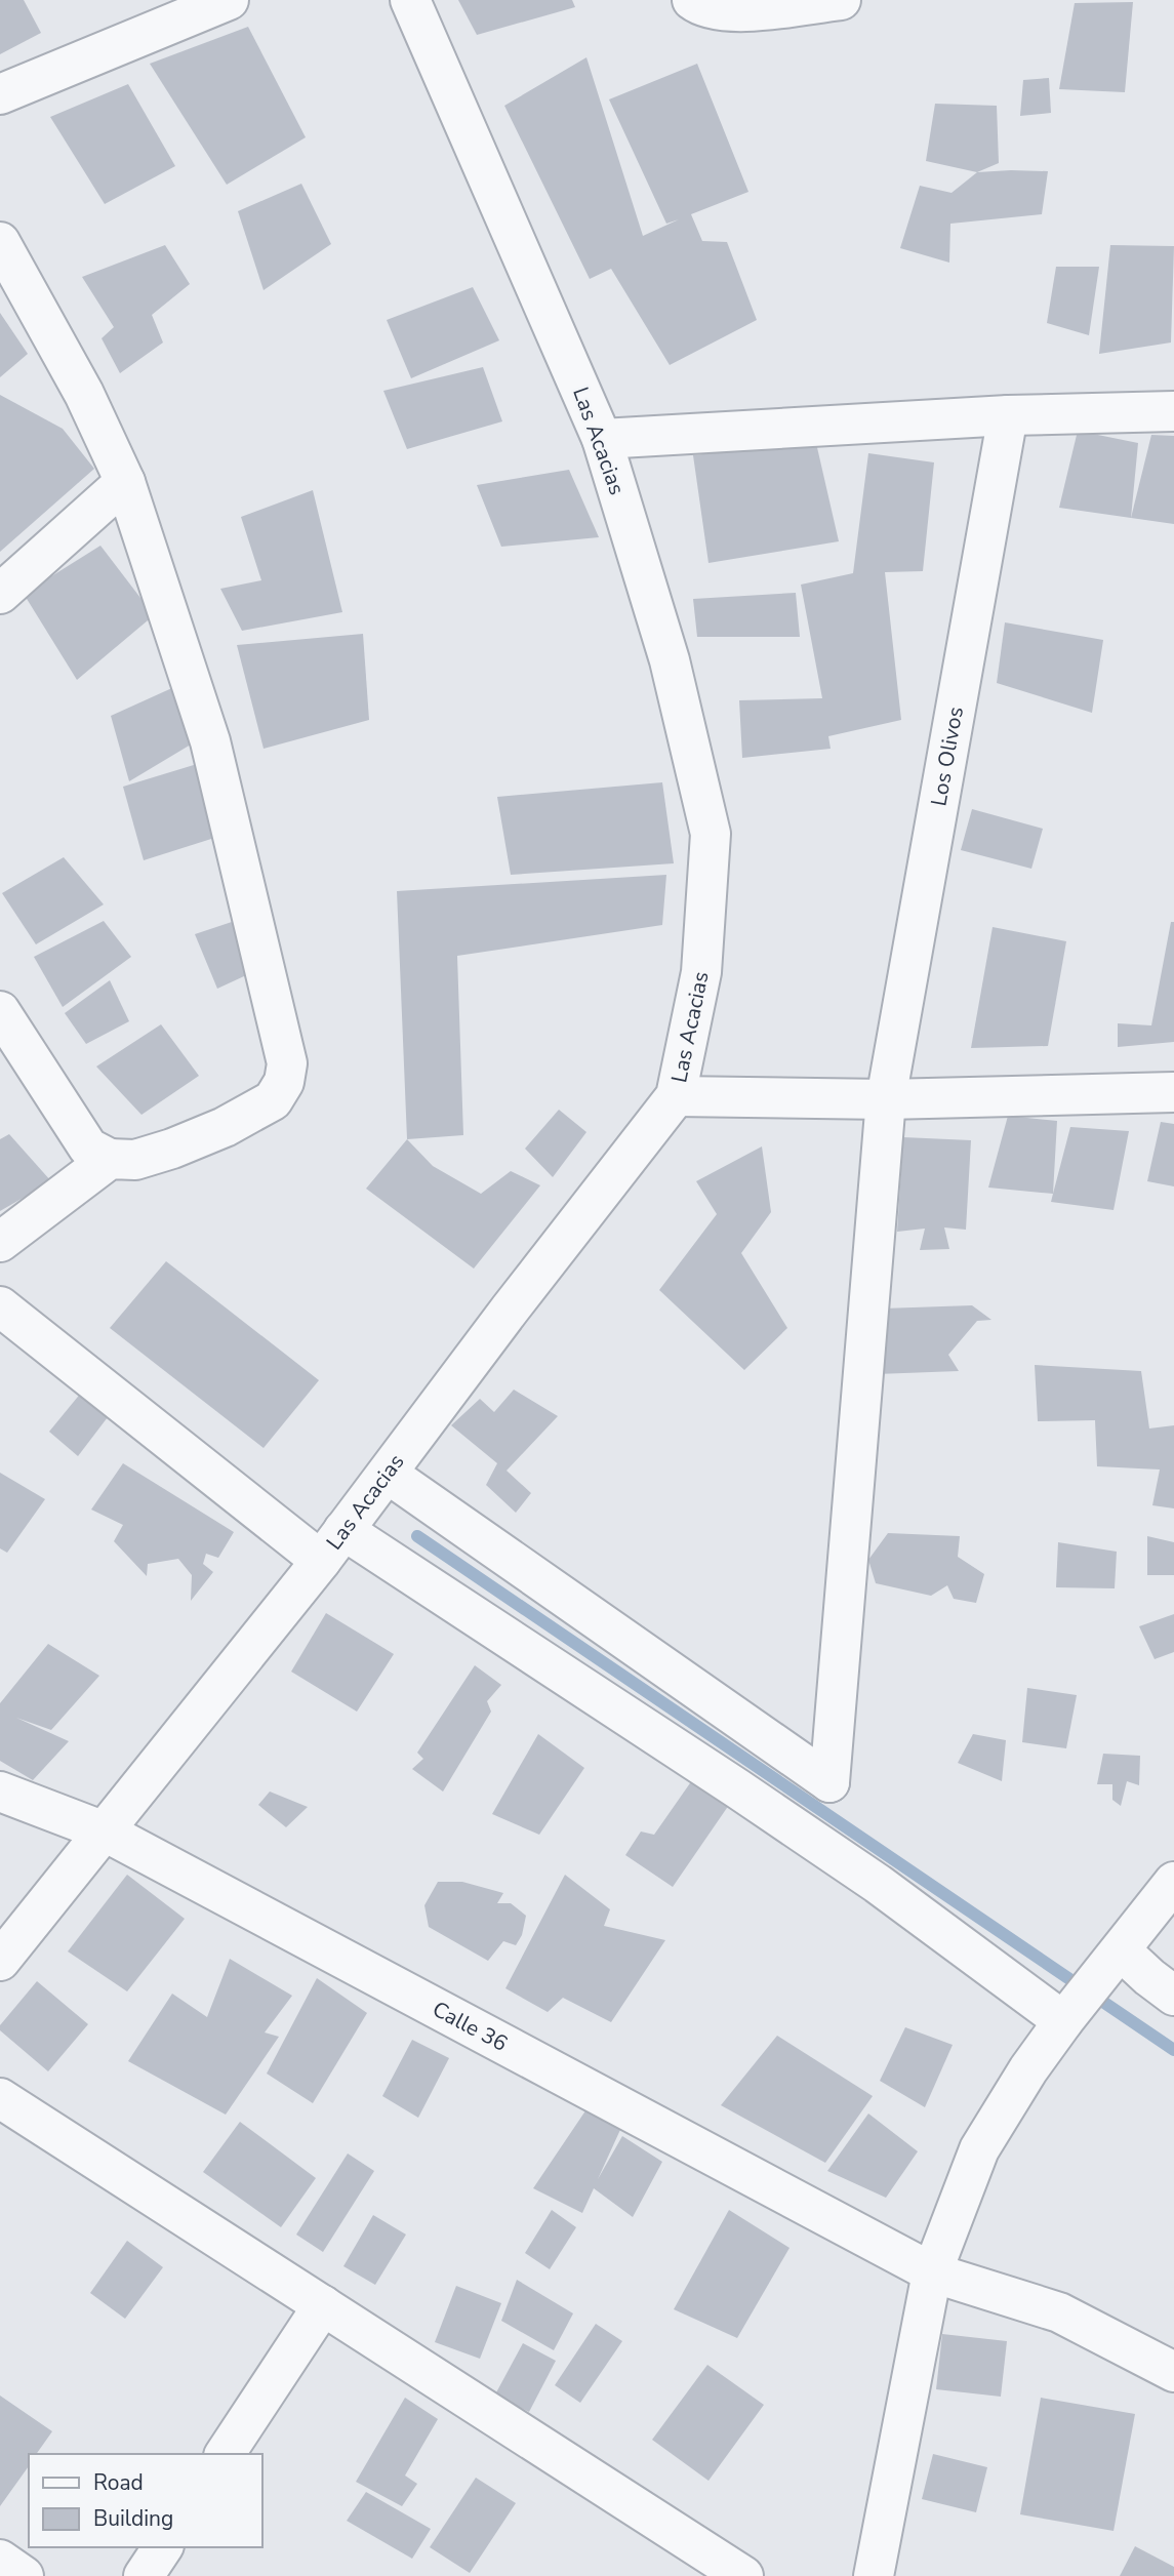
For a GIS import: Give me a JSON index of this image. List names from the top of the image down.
{
  "streets": {
    "street": ["Las Acacias", "Los Olivos", "Calle 36"]
  },
  "crossings": [
    ["Las Acacias", "Los Olivos"],
    ["Las Acacias", "Calle 36"]
  ],
  "legend": ["Road", "Building"]
}
